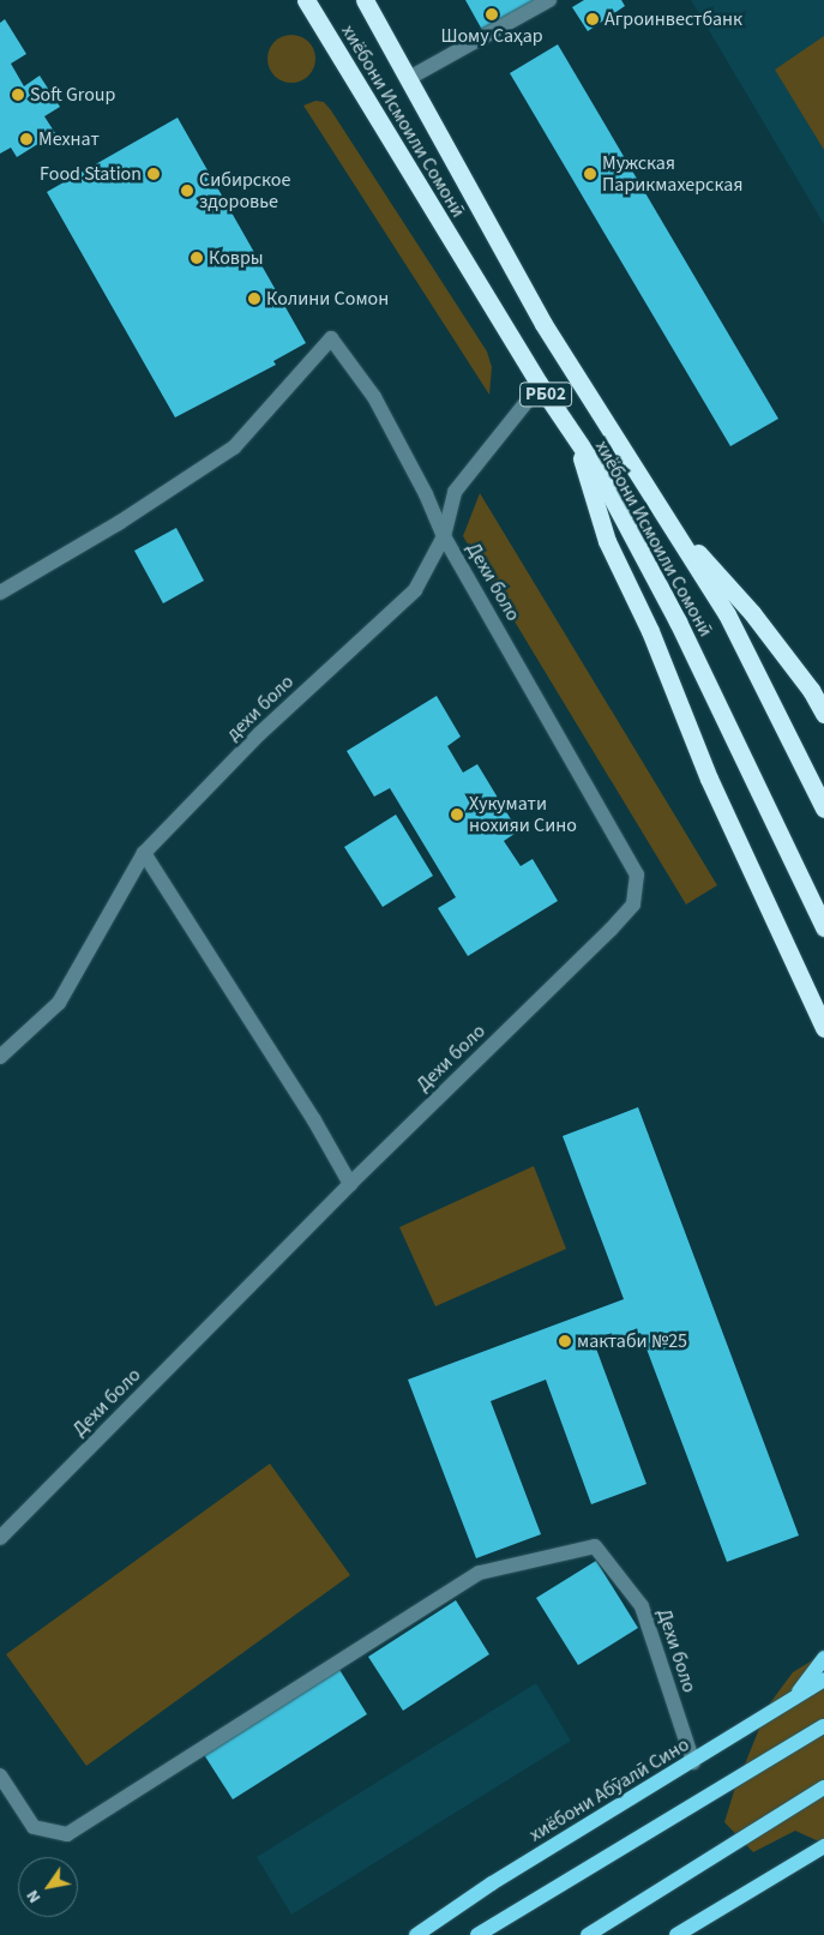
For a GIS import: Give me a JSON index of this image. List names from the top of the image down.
{
  "streets": {
    "highway": ["хиёбони Исмоили Сомонӣ", "РБ02"],
    "main road": ["хиёбони Абӯалӣ Сино"],
    "street": ["Дехи боло", "дехи боло"]
  },
  "crossings": [
    ["хиёбони Исмоили Сомонӣ", "РБ02"],
    ["хиёбони Исмоили Сомонӣ", "дехи боло"],
    ["Дехи боло", "дехи боло"],
    ["Дехи боло", "хиёбони Абӯалӣ Сино"]
  ],
  "places": [
    "Шому Саҳар",
    "Агроинвестбанк",
    "Soft Group",
    "Мехнат",
    "Food Station",
    "Мужская Парикмахерская",
    "Сибирское здоровье",
    "Ковры",
    "Колини Сомон",
    "Хукумати нохияи Сино",
    "мактаби №25"
  ],
  "north": "bottom left"
}
